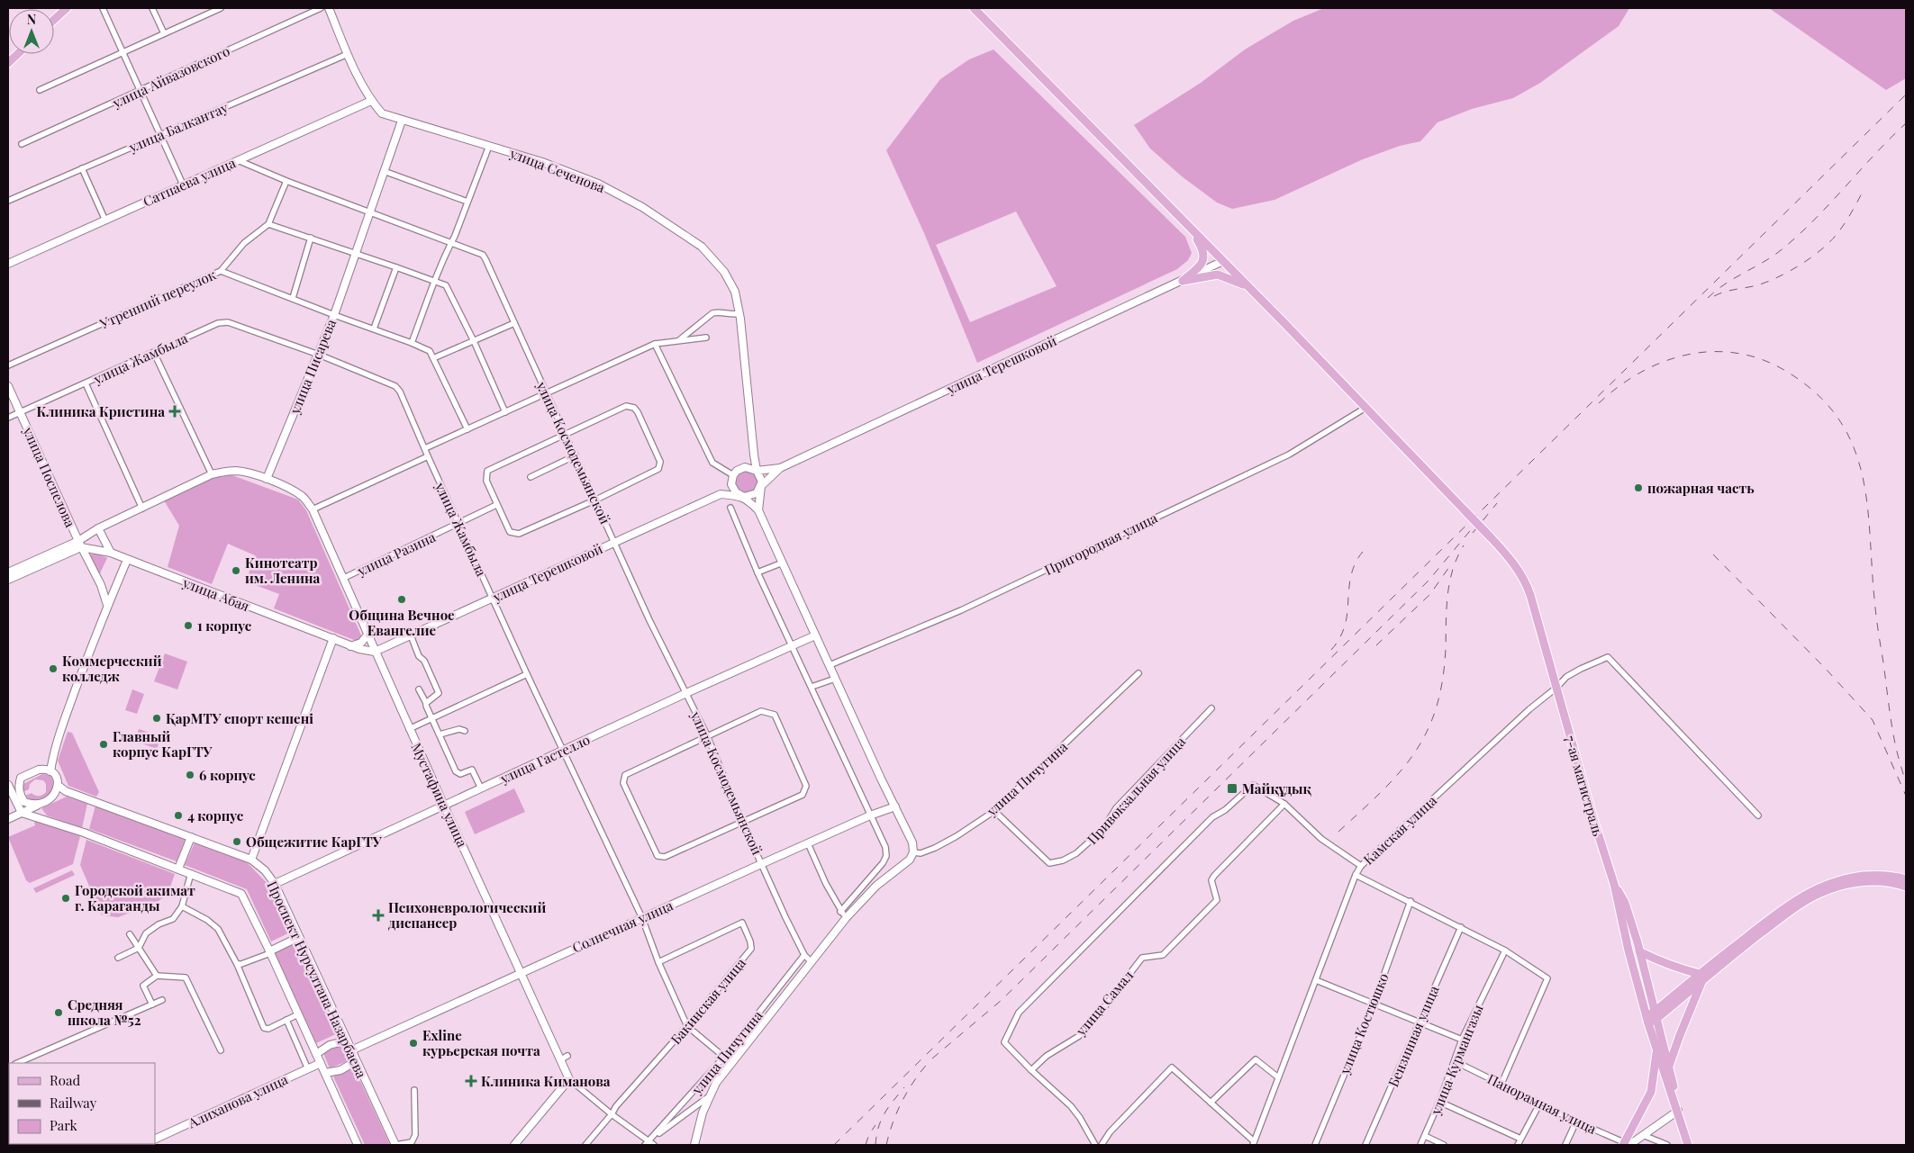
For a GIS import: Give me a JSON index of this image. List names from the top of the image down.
{
  "streets": {
    "main road": [
      "улица Сеченова",
      "Сатпаева улица",
      "улица Терешковой",
      "улица Писарева",
      "улица Поспелова",
      "улица Абая",
      "улица Гастелло",
      "7-ая магистраль",
      "Мустафина улица",
      "Солнечная улица",
      "Проспект Нурсултана Назарбаева",
      "Алиханова улица"
    ],
    "street": [
      "улица Айвазовского",
      "улица Балкантау",
      "Утренний переулок",
      "улица Жамбыла",
      "улица Космодемьянской",
      "Пригородная улица",
      "улица Разина",
      "улица Пичугина",
      "Привокзальная улица",
      "Камская улица",
      "Бакинская улица",
      "улица Самал",
      "улица Костюшко",
      "Бензинная улица",
      "улица Курмангазы",
      "Панорамная улица"
    ]
  },
  "crossings": [
    ["улица Балкантау", "улица Сеченова"],
    ["улица Сеченова", "Сатпаева улица"],
    ["улица Сеченова", "улица Писарева"],
    ["Сатпаева улица", "улица Космодемьянской"],
    ["Утренний переулок", "улица Писарева"],
    ["улица Жамбыла", "улица Терешковой"],
    ["улица Жамбыла", "улица Писарева"],
    ["улица Жамбыла", "улица Поспелова"],
    ["улица Жамбыла", "улица Разина"],
    ["улица Жамбыла", "улица Гастелло"],
    ["улица Жамбыла", "улица Пичугина"],
    ["улица Жамбыла", "Солнечная улица"],
    ["улица Жамбыла", "Бакинская улица"],
    ["улица Терешковой", "улица Космодемьянской"],
    ["улица Терешковой", "улица Абая"],
    ["улица Терешковой", "7-ая магистраль"],
    ["улица Терешковой", "Мустафина улица"],
    ["улица Писарева", "улица Космодемьянской"],
    ["улица Писарева", "Мустафина улица"],
    ["улица Космодемьянской", "улица Гастелло"],
    ["улица Космодемьянской", "улица Пичугина"],
    ["улица Космодемьянской", "Солнечная улица"],
    ["улица Поспелова", "улица Абая"],
    ["Пригородная улица", "7-ая магистраль"],
    ["улица Разина", "Мустафина улица"],
    ["улица Абая", "Мустафина улица"],
    ["улица Гастелло", "Мустафина улица"],
    ["улица Гастелло", "Проспект Нурсултана Назарбаева"],
    ["улица Пичугина", "Привокзальная улица"],
    ["улица Пичугина", "Мустафина улица"],
    ["7-ая магистраль", "Камская улица"],
    ["Мустафина улица", "Солнечная улица"],
    ["Мустафина улица", "Бакинская улица"],
    ["Солнечная улица", "Проспект Нурсултана Назарбаева"],
    ["улица Курмангазы", "Панорамная улица"]
  ],
  "places": {
    "health": ["Клиника Кристина", "Психоневрологический диспансер", "Клиника Киманова"],
    "other": [
      "пожарная часть",
      "Кинотеатр им. Ленина",
      "Община Вечное Евангелие",
      "1 корпус",
      "Коммерческий колледж",
      "ҚарМТУ спорт кешені",
      "Главный корпус КарГТУ",
      "6 корпус",
      "4 корпус",
      "Общежитие КарГТУ",
      "Городской акимат г. Караганды",
      "Средняя школа №52",
      "Exline курьерская почта"
    ],
    "transit": ["Майқұдық"]
  },
  "legend": ["Road", "Railway", "Park"],
  "north": "top"
}
